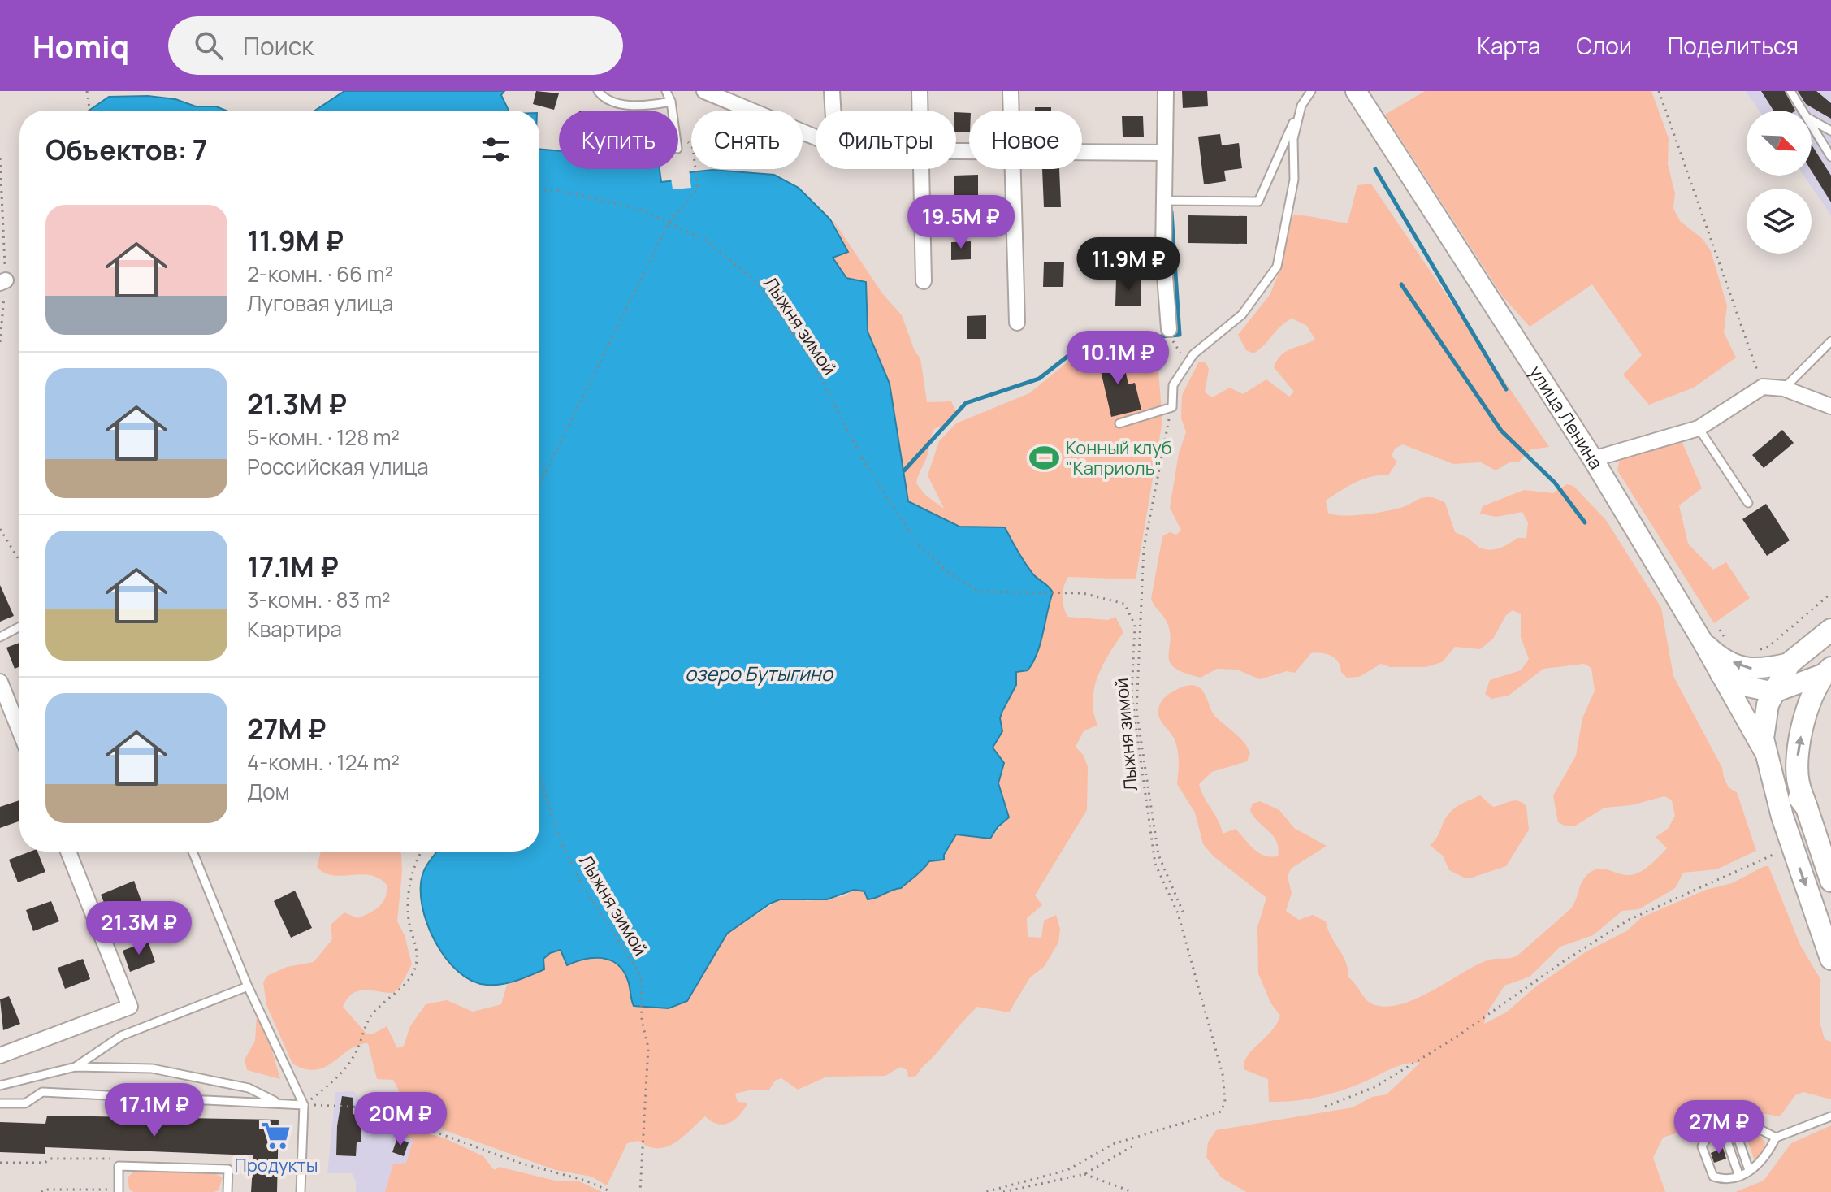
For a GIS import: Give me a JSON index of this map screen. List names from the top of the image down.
{
  "streets": {
    "main road": ["улица Ленина"],
    "path": ["Лыжня зимой"]
  },
  "water": ["озеро Бутыгино"],
  "places": {
    "sports": ["Конный клуб \"Каприоль\""],
    "supermarket": ["Продукты"]
  },
  "north": "bottom right",
  "page": {
    "header": "Homiq",
    "search": "Поиск",
    "nav": ["Карта", "Слои", "Поделиться"],
    "chip": [
      "Купить",
      "Снять",
      "Фильтры",
      "Новое"
    ],
    "heading": "Объектов: 7",
    "list": [
      {
        "name": "11.9M ₽",
        "note": "2-комн. · 66 m² · Луговая улица"
      },
      {
        "name": "21.3M ₽",
        "note": "5-комн. · 128 m² · Российская улица"
      },
      {
        "name": "17.1M ₽",
        "note": "3-комн. · 83 m² · Квартира"
      },
      {
        "name": "27M ₽",
        "note": "4-комн. · 124 m² · Дом"
      }
    ],
    "price": [
      "19.5M ₽",
      "11.9M ₽",
      "10.1M ₽",
      "21.3M ₽",
      "17.1M ₽",
      "20M ₽",
      "27M ₽"
    ]
  }
}
